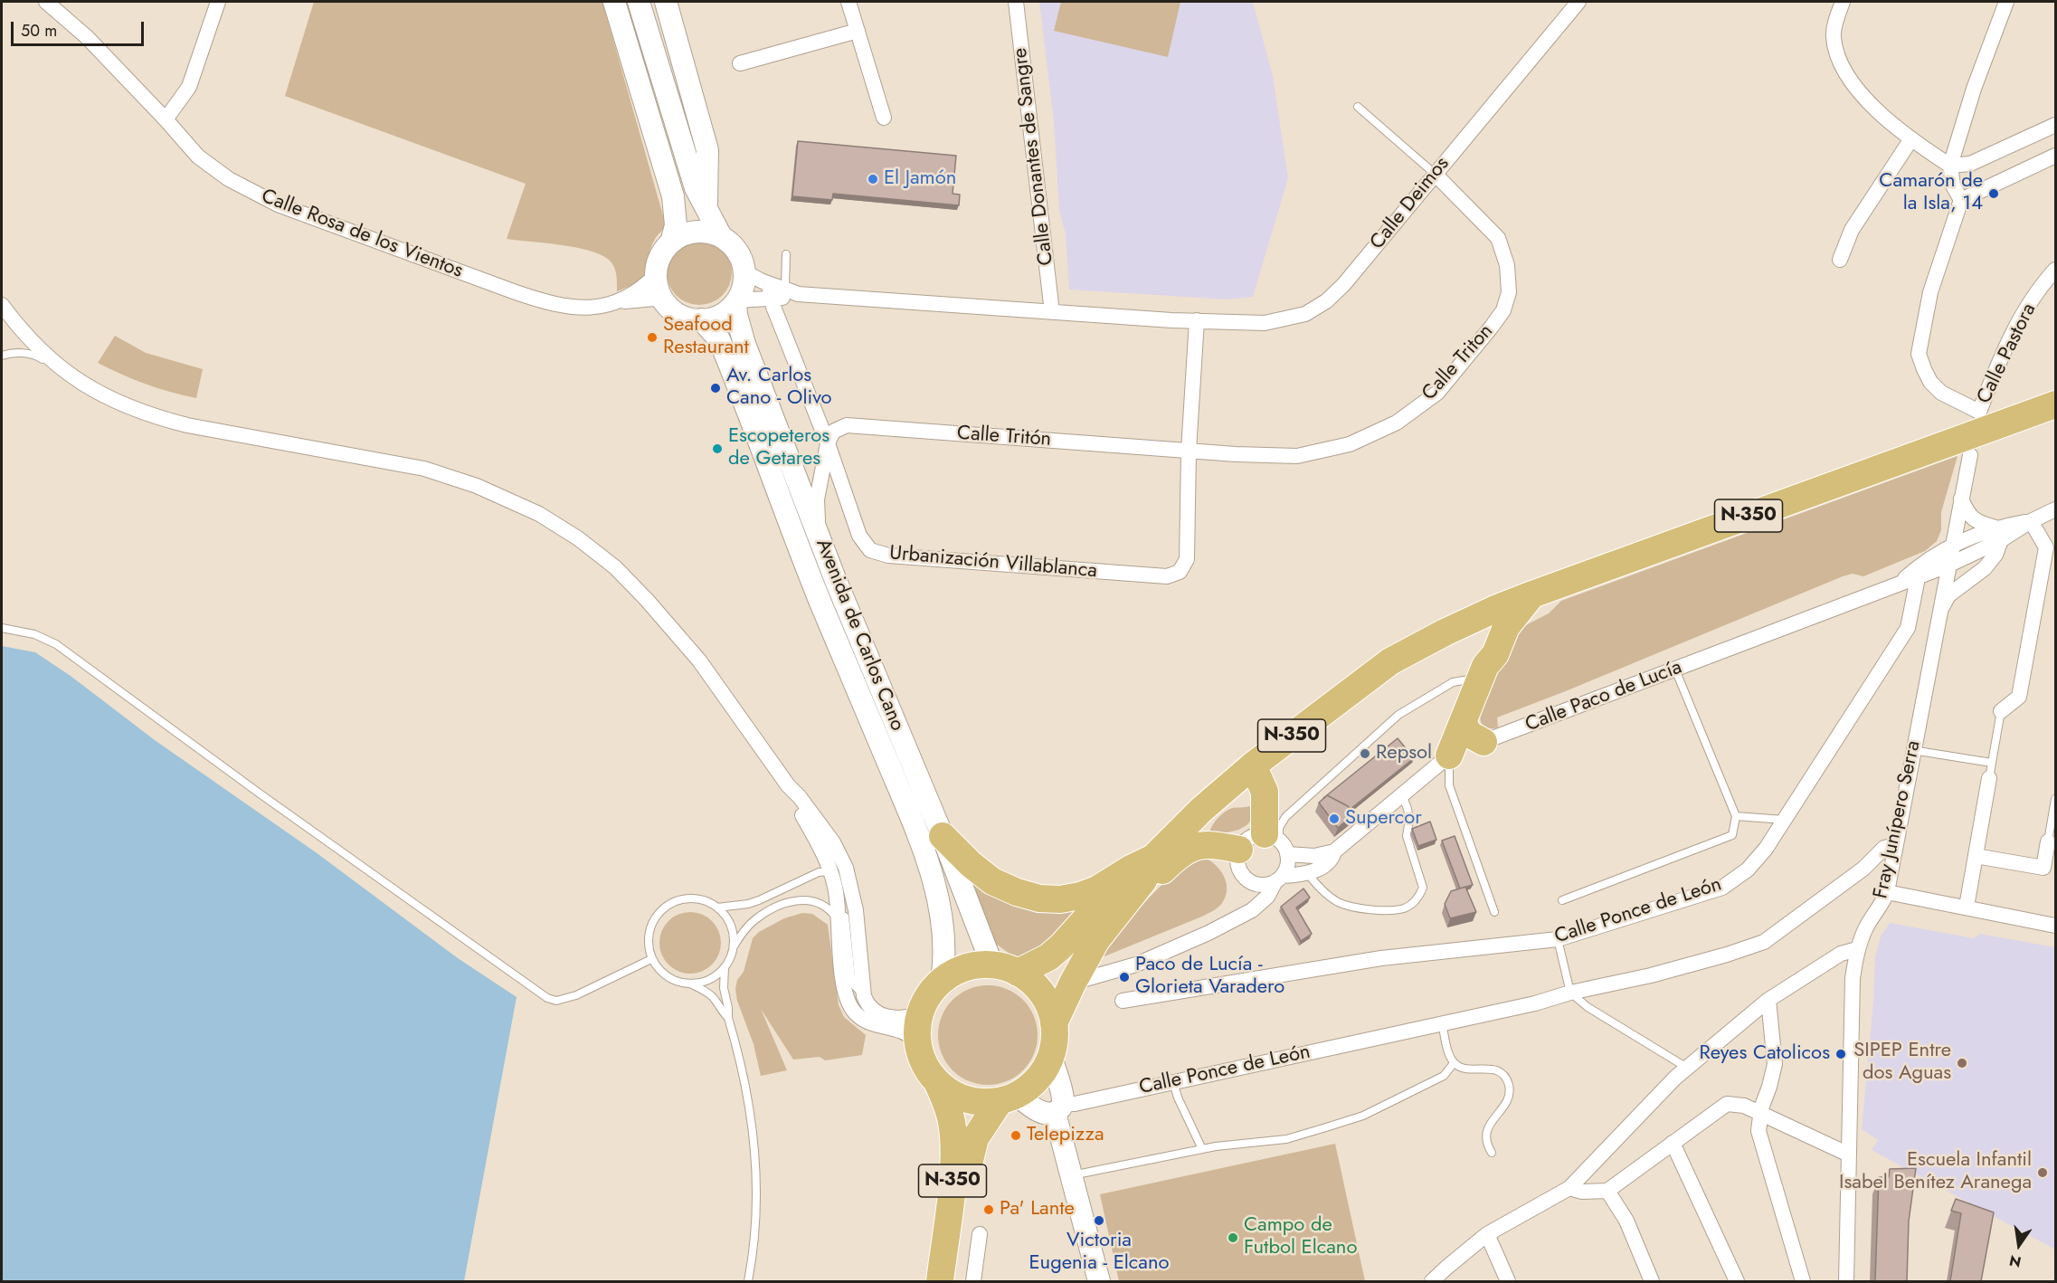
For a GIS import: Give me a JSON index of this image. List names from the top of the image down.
{
  "streets": {
    "highway": ["N-350"],
    "street": [
      "Calle Donantes de Sangre",
      "Calle Deimos",
      "Calle Rosa de los Vientos",
      "Calle Pastora",
      "Calle Triton",
      "Calle Tritón",
      "Urbanización Villablanca",
      "Avenida de Carlos Cano",
      "Calle Paco de Lucía",
      "Fray Junípero Serra",
      "Calle Ponce de León"
    ]
  },
  "crossings": [
    ["Calle Donantes de Sangre", "Calle Deimos"],
    ["Calle Deimos", "Calle Triton"],
    ["Calle Deimos", "Urbanización Villablanca"],
    ["Calle Rosa de los Vientos", "Avenida de Carlos Cano"],
    ["Calle Triton", "Calle Tritón"],
    ["Calle Triton", "Urbanización Villablanca"],
    ["Calle Tritón", "Urbanización Villablanca"],
    ["N-350", "Avenida de Carlos Cano"],
    ["Calle Paco de Lucía", "Fray Junípero Serra"],
    ["Calle Paco de Lucía", "Calle Ponce de León"],
    ["Fray Junípero Serra", "Calle Ponce de León"]
  ],
  "places": [
    "El Jamón",
    "Camarón de la Isla, 14",
    "Seafood Restaurant",
    "Av. Carlos Cano - Olivo",
    "Escopeteros de Getares",
    "Repsol",
    "Supercor",
    "Paco de Lucía - Glorieta Varadero",
    "Reyes Catolicos",
    "SIPEP Entre dos Aguas",
    "Telepizza",
    "Escuela Infantil Isabel Benítez Aranega",
    "Pa' Lante",
    "Victoria Eugenia - Elcano",
    "Campo de Futbol Elcano"
  ],
  "scale_bar": "50 m",
  "north": "bottom"
}
